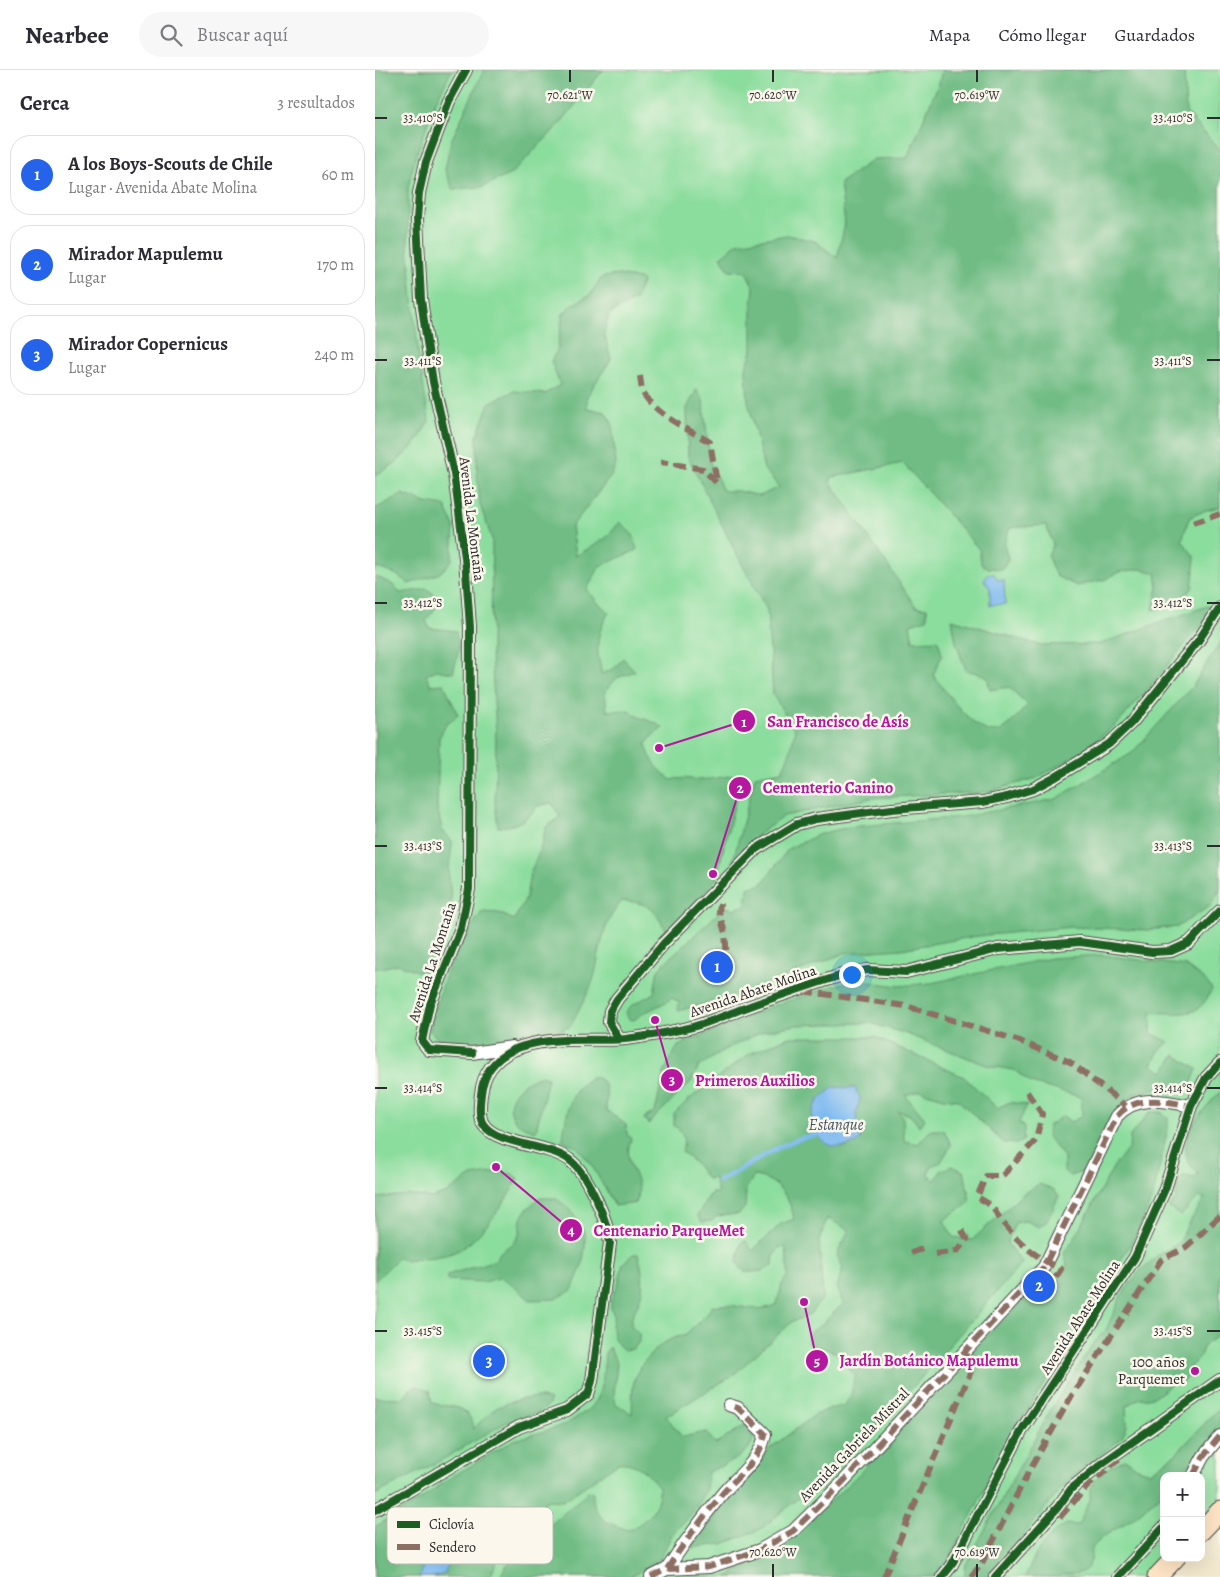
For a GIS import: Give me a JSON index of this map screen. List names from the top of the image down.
{
  "streets": {
    "street": ["Avenida La Montaña", "Avenida Abate Molina", "Avenida Gabriela Mistral"]
  },
  "crossings": [
    ["Avenida La Montaña", "Avenida Abate Molina"],
    ["Avenida Abate Molina", "Avenida Gabriela Mistral"]
  ],
  "water": ["Estanque"],
  "places": [
    "San Francisco de Asís",
    "Cementerio Canino",
    "Primeros Auxilios",
    "Centenario ParqueMet",
    "Jardín Botánico Mapulemu",
    "100 años Parquemet"
  ],
  "legend": ["Ciclovía", "Sendero"],
  "page": {
    "header": "Nearbee",
    "search": "Buscar aquí",
    "nav": ["Mapa", "Cómo llegar", "Guardados"],
    "heading": ["Cerca", "3 resultados"],
    "list": [
      {
        "mark": "1",
        "name": "A los Boys-Scouts de Chile",
        "note": "Lugar · Avenida Abate Molina",
        "value": "60 m"
      },
      {
        "mark": "2",
        "name": "Mirador Mapulemu",
        "note": "Lugar",
        "value": "170 m"
      },
      {
        "mark": "3",
        "name": "Mirador Copernicus",
        "note": "Lugar",
        "value": "240 m"
      }
    ],
    "pins": ["1", "2", "3"],
    "map_buttons": ["+", "−"]
  },
  "coordinates": [
    "70.621°W",
    "70.620°W",
    "70.619°W",
    "33.410°S",
    "33.411°S",
    "33.412°S",
    "33.413°S",
    "33.414°S",
    "33.415°S"
  ]
}
